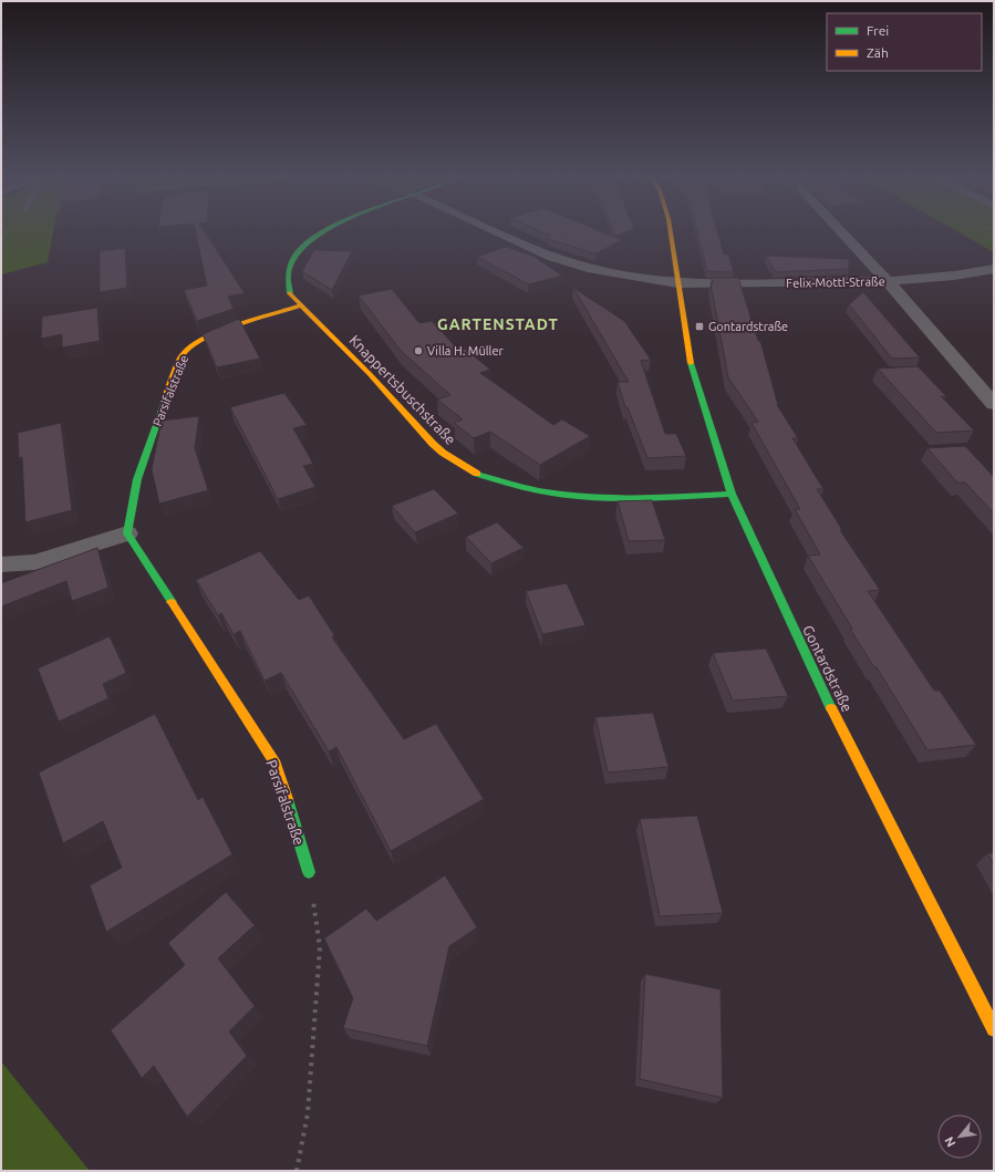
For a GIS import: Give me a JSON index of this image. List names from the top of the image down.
{
  "streets": {
    "street": [
      "Felix-Mottl-Straße",
      "Knappertsbuschstraße",
      "Parsifalstraße",
      "Gontardstraße"
    ]
  },
  "crossings": [
    ["Felix-Mottl-Straße", "Gontardstraße"],
    ["Knappertsbuschstraße", "Parsifalstraße"],
    ["Knappertsbuschstraße", "Gontardstraße"]
  ],
  "districts": ["GARTENSTADT"],
  "places": {
    "transit": ["Gontardstraße"],
    "other": ["Villa H. Müller"]
  },
  "legend": ["Frei", "Zäh"],
  "north": "bottom left"
}
